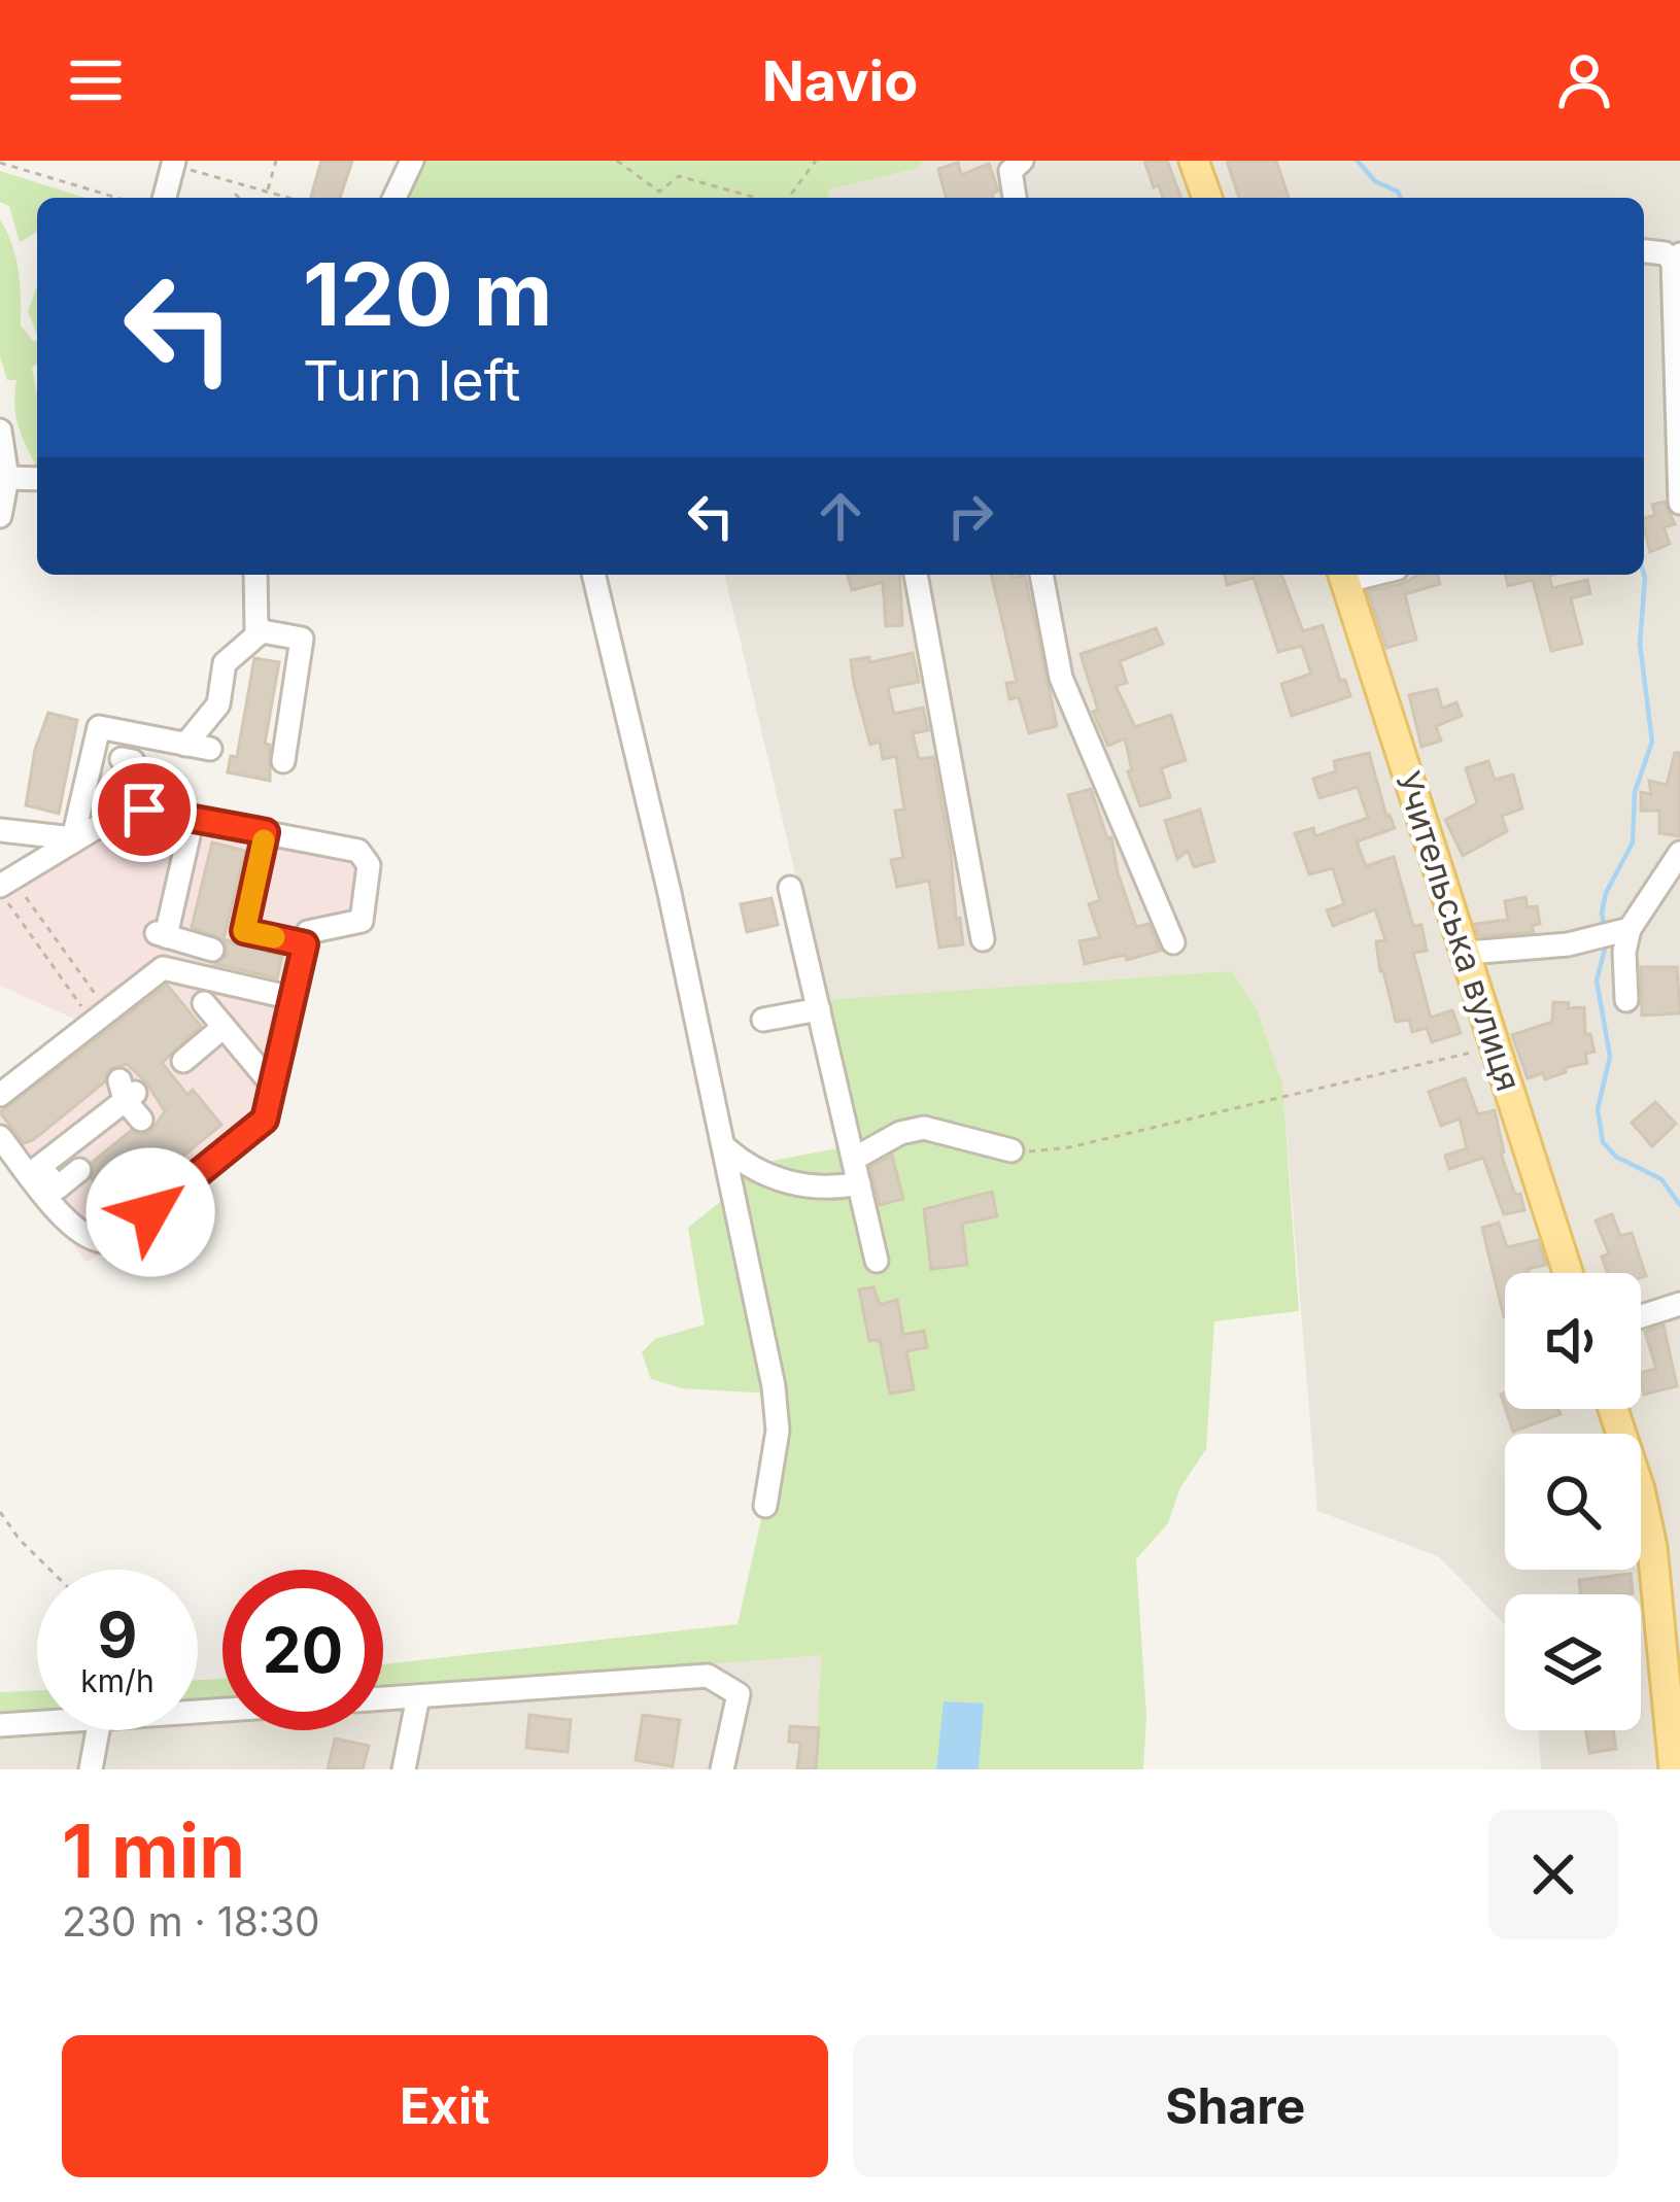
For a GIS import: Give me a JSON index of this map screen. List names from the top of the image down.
{
  "streets": {
    "main road": ["Учительська вулиця"]
  },
  "page": {
    "header": "Navio",
    "turn": ["120 m", "Turn left"],
    "speed": "9 km/h",
    "limit": "20",
    "heading": ["1 min", "230 m · 18:30"],
    "buttons": ["Exit", "Share"]
  }
}
